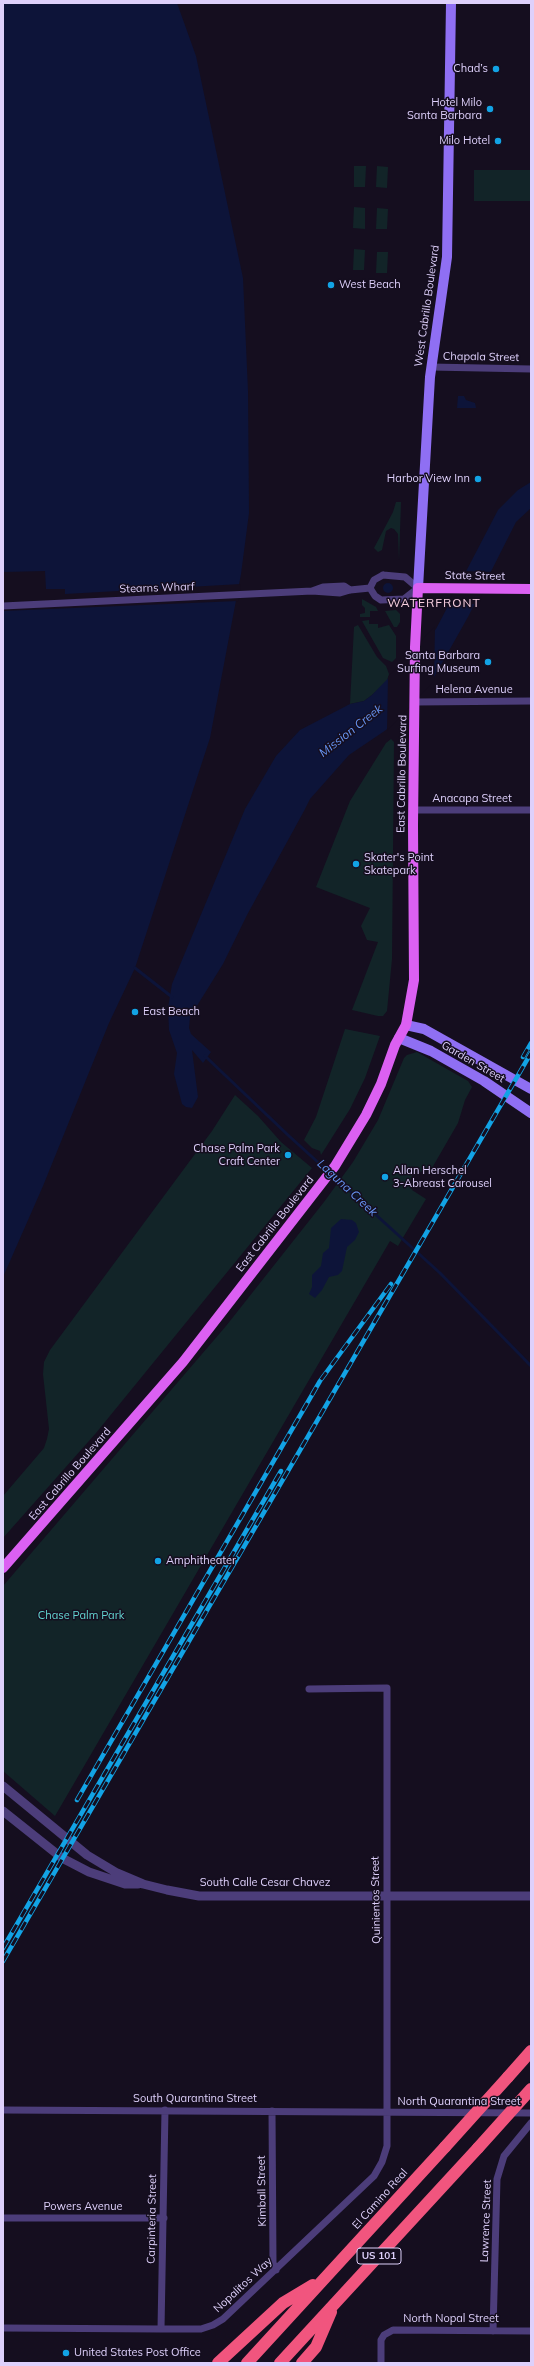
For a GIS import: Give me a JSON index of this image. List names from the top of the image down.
{
  "streets": {
    "highway": ["El Camino Real", "US 101"],
    "main road": [
      "West Cabrillo Boulevard",
      "State Street",
      "East Cabrillo Boulevard",
      "Garden Street"
    ],
    "street": [
      "Chapala Street",
      "Stearns Wharf",
      "Helena Avenue",
      "Anacapa Street",
      "South Calle Cesar Chavez",
      "Quinientos Street",
      "South Quarantina Street",
      "North Quarantina Street",
      "Kimball Street",
      "Powers Avenue",
      "Carpinteria Street",
      "Lawrence Street",
      "Nopalitos Way",
      "North Nopal Street"
    ]
  },
  "crossings": [
    ["West Cabrillo Boulevard", "Chapala Street"],
    ["West Cabrillo Boulevard", "State Street"],
    ["West Cabrillo Boulevard", "East Cabrillo Boulevard"],
    ["State Street", "East Cabrillo Boulevard"],
    ["Helena Avenue", "East Cabrillo Boulevard"],
    ["East Cabrillo Boulevard", "Anacapa Street"],
    ["East Cabrillo Boulevard", "Garden Street"],
    ["South Calle Cesar Chavez", "Quinientos Street"],
    ["Quinientos Street", "South Quarantina Street"],
    ["Quinientos Street", "North Quarantina Street"],
    ["Quinientos Street", "Nopalitos Way"],
    ["South Quarantina Street", "North Quarantina Street"],
    ["South Quarantina Street", "Kimball Street"],
    ["South Quarantina Street", "Carpinteria Street"],
    ["South Quarantina Street", "Nopalitos Way"],
    ["North Quarantina Street", "Nopalitos Way"],
    ["Kimball Street", "Nopalitos Way"],
    ["Powers Avenue", "Carpinteria Street"],
    ["Carpinteria Street", "Nopalitos Way"],
    ["Lawrence Street", "North Nopal Street"]
  ],
  "districts": ["WATERFRONT"],
  "water": ["Mission Creek", "Laguna Creek"],
  "parks": ["Chase Palm Park"],
  "places": [
    "Chad’s",
    "Hotel Milo Santa Barbara",
    "Milo Hotel",
    "West Beach",
    "Harbor View Inn",
    "Santa Barbara Surfing Museum",
    "Skater's Point Skatepark",
    "East Beach",
    "Chase Palm Park Craft Center",
    "Allan Herschel 3-Abreast Carousel",
    "Amphitheater",
    "United States Post Office"
  ]
}
